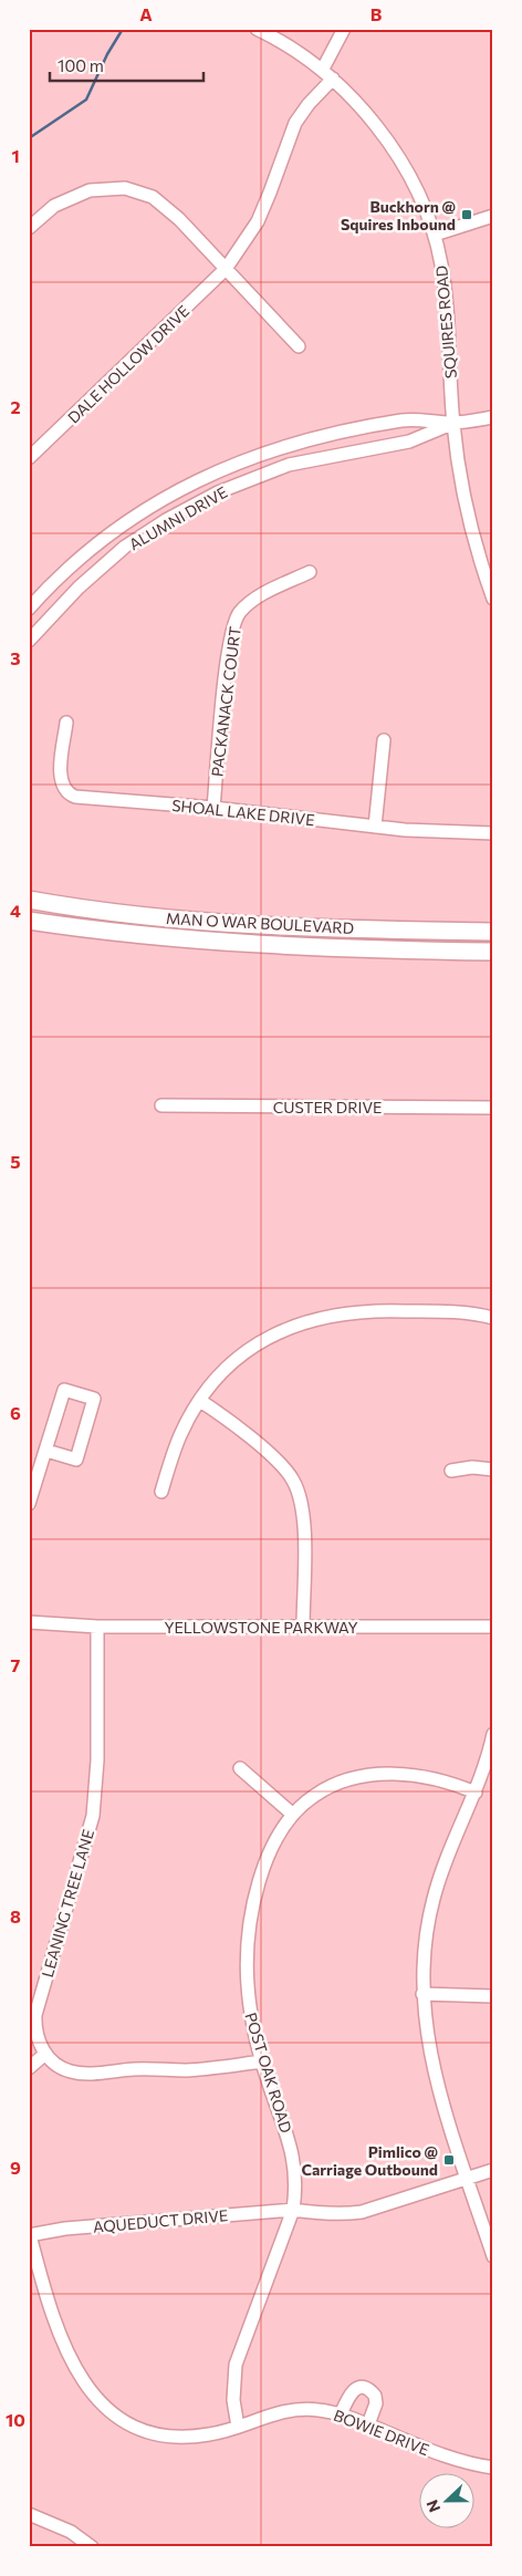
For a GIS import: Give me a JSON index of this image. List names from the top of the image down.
{
  "streets": {
    "main road": ["MAN O WAR BOULEVARD"],
    "street": [
      "SQUIRES ROAD",
      "DALE HOLLOW DRIVE",
      "ALUMNI DRIVE",
      "PACKANACK COURT",
      "SHOAL LAKE DRIVE",
      "CUSTER DRIVE",
      "YELLOWSTONE PARKWAY",
      "LEANING TREE LANE",
      "POST OAK ROAD",
      "AQUEDUCT DRIVE",
      "BOWIE DRIVE"
    ]
  },
  "crossings": [
    ["SQUIRES ROAD", "DALE HOLLOW DRIVE"],
    ["SQUIRES ROAD", "ALUMNI DRIVE"],
    ["PACKANACK COURT", "SHOAL LAKE DRIVE"],
    ["YELLOWSTONE PARKWAY", "LEANING TREE LANE"],
    ["POST OAK ROAD", "AQUEDUCT DRIVE"],
    ["POST OAK ROAD", "BOWIE DRIVE"],
    ["AQUEDUCT DRIVE", "BOWIE DRIVE"]
  ],
  "places": {
    "transit": ["Buckhorn @ Squires Inbound", "Pimlico @ Carriage Outbound"]
  },
  "scale_bar": "100 m",
  "north": "left",
  "grid": {
    "columns": ["A", "B"],
    "rows": [
      "1",
      "2",
      "3",
      "4",
      "5",
      "6",
      "7",
      "8",
      "9",
      "10"
    ]
  }
}
